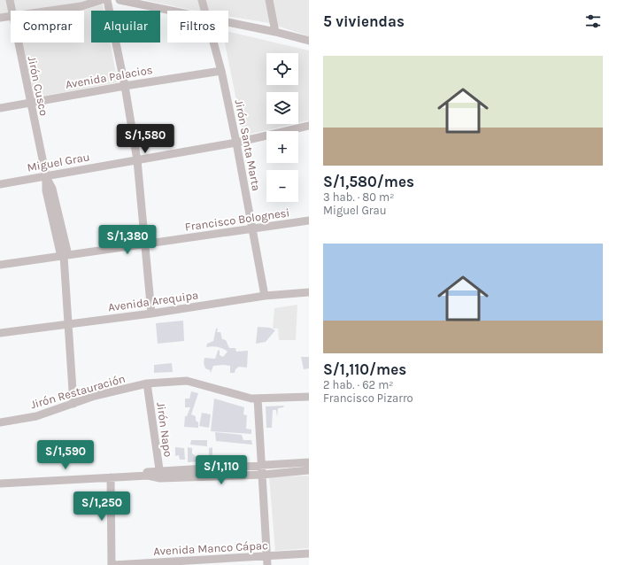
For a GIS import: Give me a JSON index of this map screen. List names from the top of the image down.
{
  "streets": {
    "street": [
      "Avenida Palacios",
      "Jirón Cusco",
      "Jirón Santa Marta",
      "Miguel Grau",
      "Francisco Bolognesi",
      "Avenida Arequipa",
      "Jirón Restauración",
      "Jirón Napo",
      "Avenida Manco Cápac"
    ]
  },
  "crossings": [
    ["Avenida Palacios", "Jirón Cusco"],
    ["Avenida Palacios", "Jirón Santa Marta"],
    ["Jirón Cusco", "Miguel Grau"],
    ["Jirón Cusco", "Francisco Bolognesi"],
    ["Jirón Cusco", "Avenida Arequipa"],
    ["Jirón Cusco", "Jirón Restauración"],
    ["Jirón Santa Marta", "Miguel Grau"],
    ["Jirón Santa Marta", "Francisco Bolognesi"],
    ["Jirón Santa Marta", "Avenida Arequipa"],
    ["Jirón Restauración", "Jirón Napo"]
  ],
  "page": {
    "heading": "5 viviendas",
    "chip": ["Comprar", "Alquilar", "Filtros"],
    "list": [
      {
        "name": "S/1,580/mes",
        "note": "3 hab. · 80 m² · Miguel Grau"
      },
      {
        "name": "S/1,110/mes",
        "note": "2 hab. · 62 m² · Francisco Pizarro"
      }
    ],
    "map_buttons": ["+", "−"],
    "price": [
      "S/1,580",
      "S/1,380",
      "S/1,590",
      "S/1,110",
      "S/1,250"
    ]
  }
}
